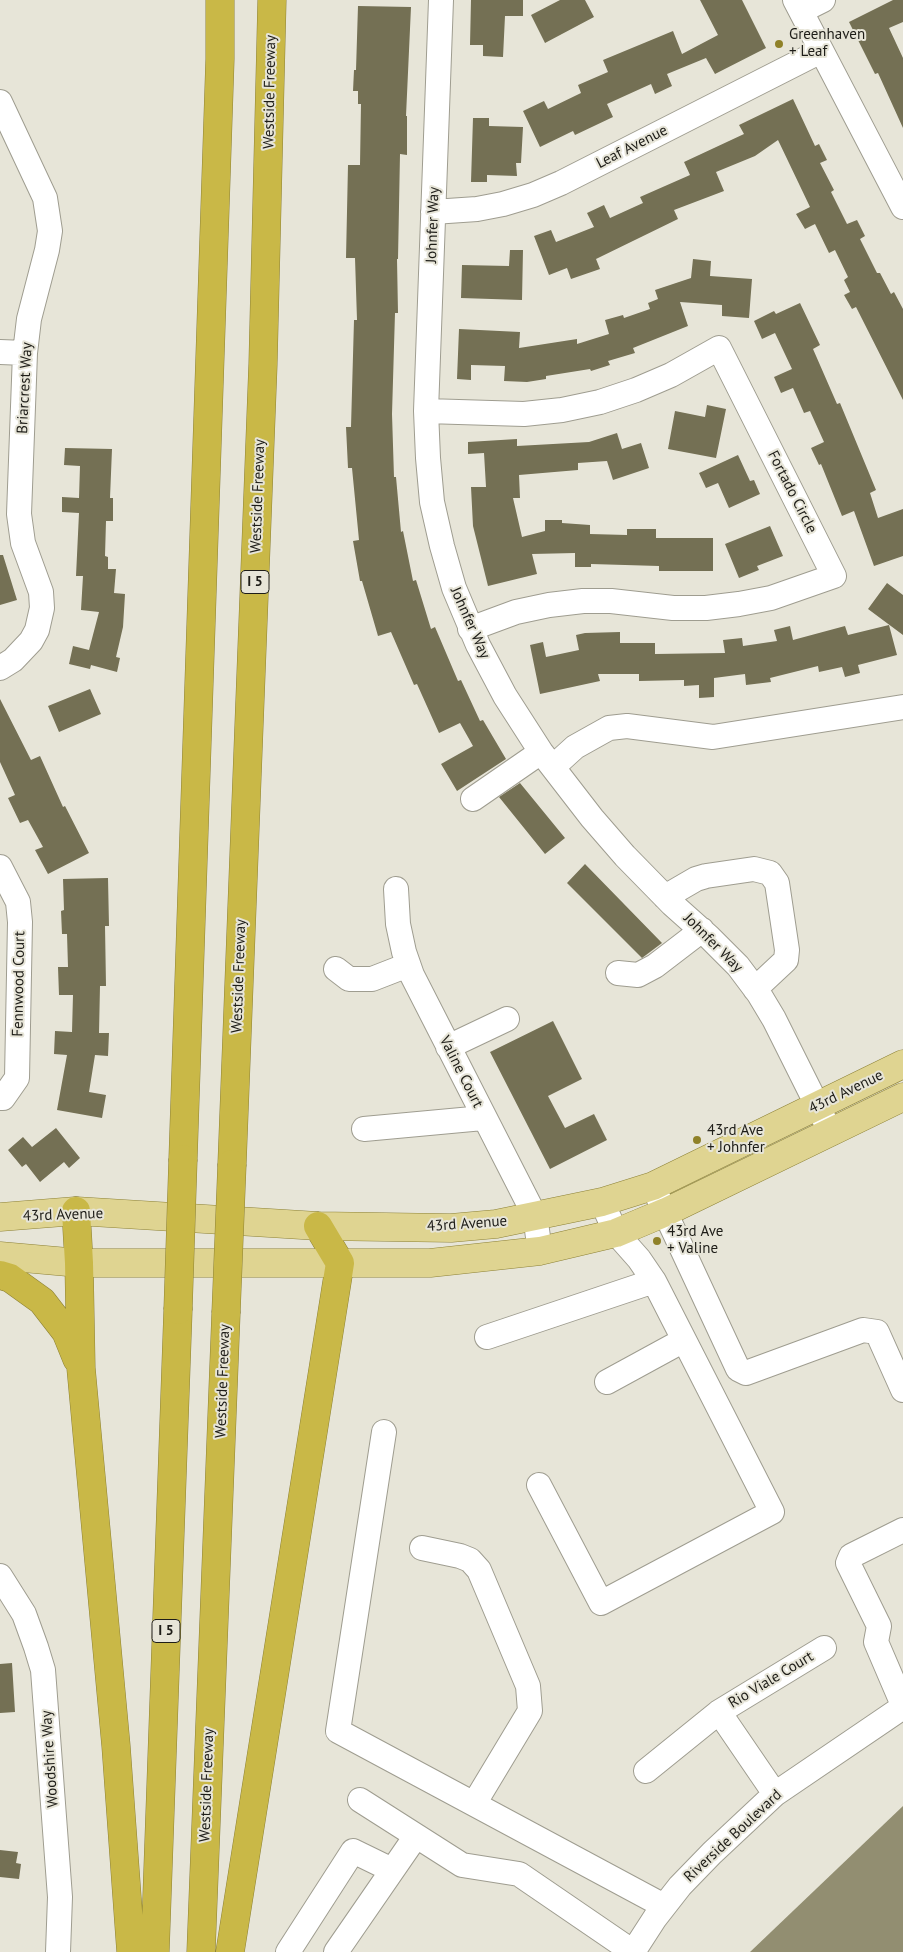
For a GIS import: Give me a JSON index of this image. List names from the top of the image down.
{
  "streets": {
    "highway": ["Westside Freeway", "I 5"],
    "main road": ["43rd Avenue"],
    "street": [
      "Leaf Avenue",
      "Johnfer Way",
      "Briarcrest Way",
      "Fortado Circle",
      "Fennwood Court",
      "Valine Court",
      "Rio Viale Court",
      "Woodshire Way",
      "Riverside Boulevard"
    ]
  },
  "crossings": [
    ["Leaf Avenue", "Johnfer Way"],
    ["Johnfer Way", "Fortado Circle"],
    ["Johnfer Way", "43rd Avenue"],
    ["Valine Court", "43rd Avenue"],
    ["Rio Viale Court", "Riverside Boulevard"]
  ],
  "places": ["Greenhaven + Leaf", "43rd Ave + Johnfer", "43rd Ave + Valine"]
}
